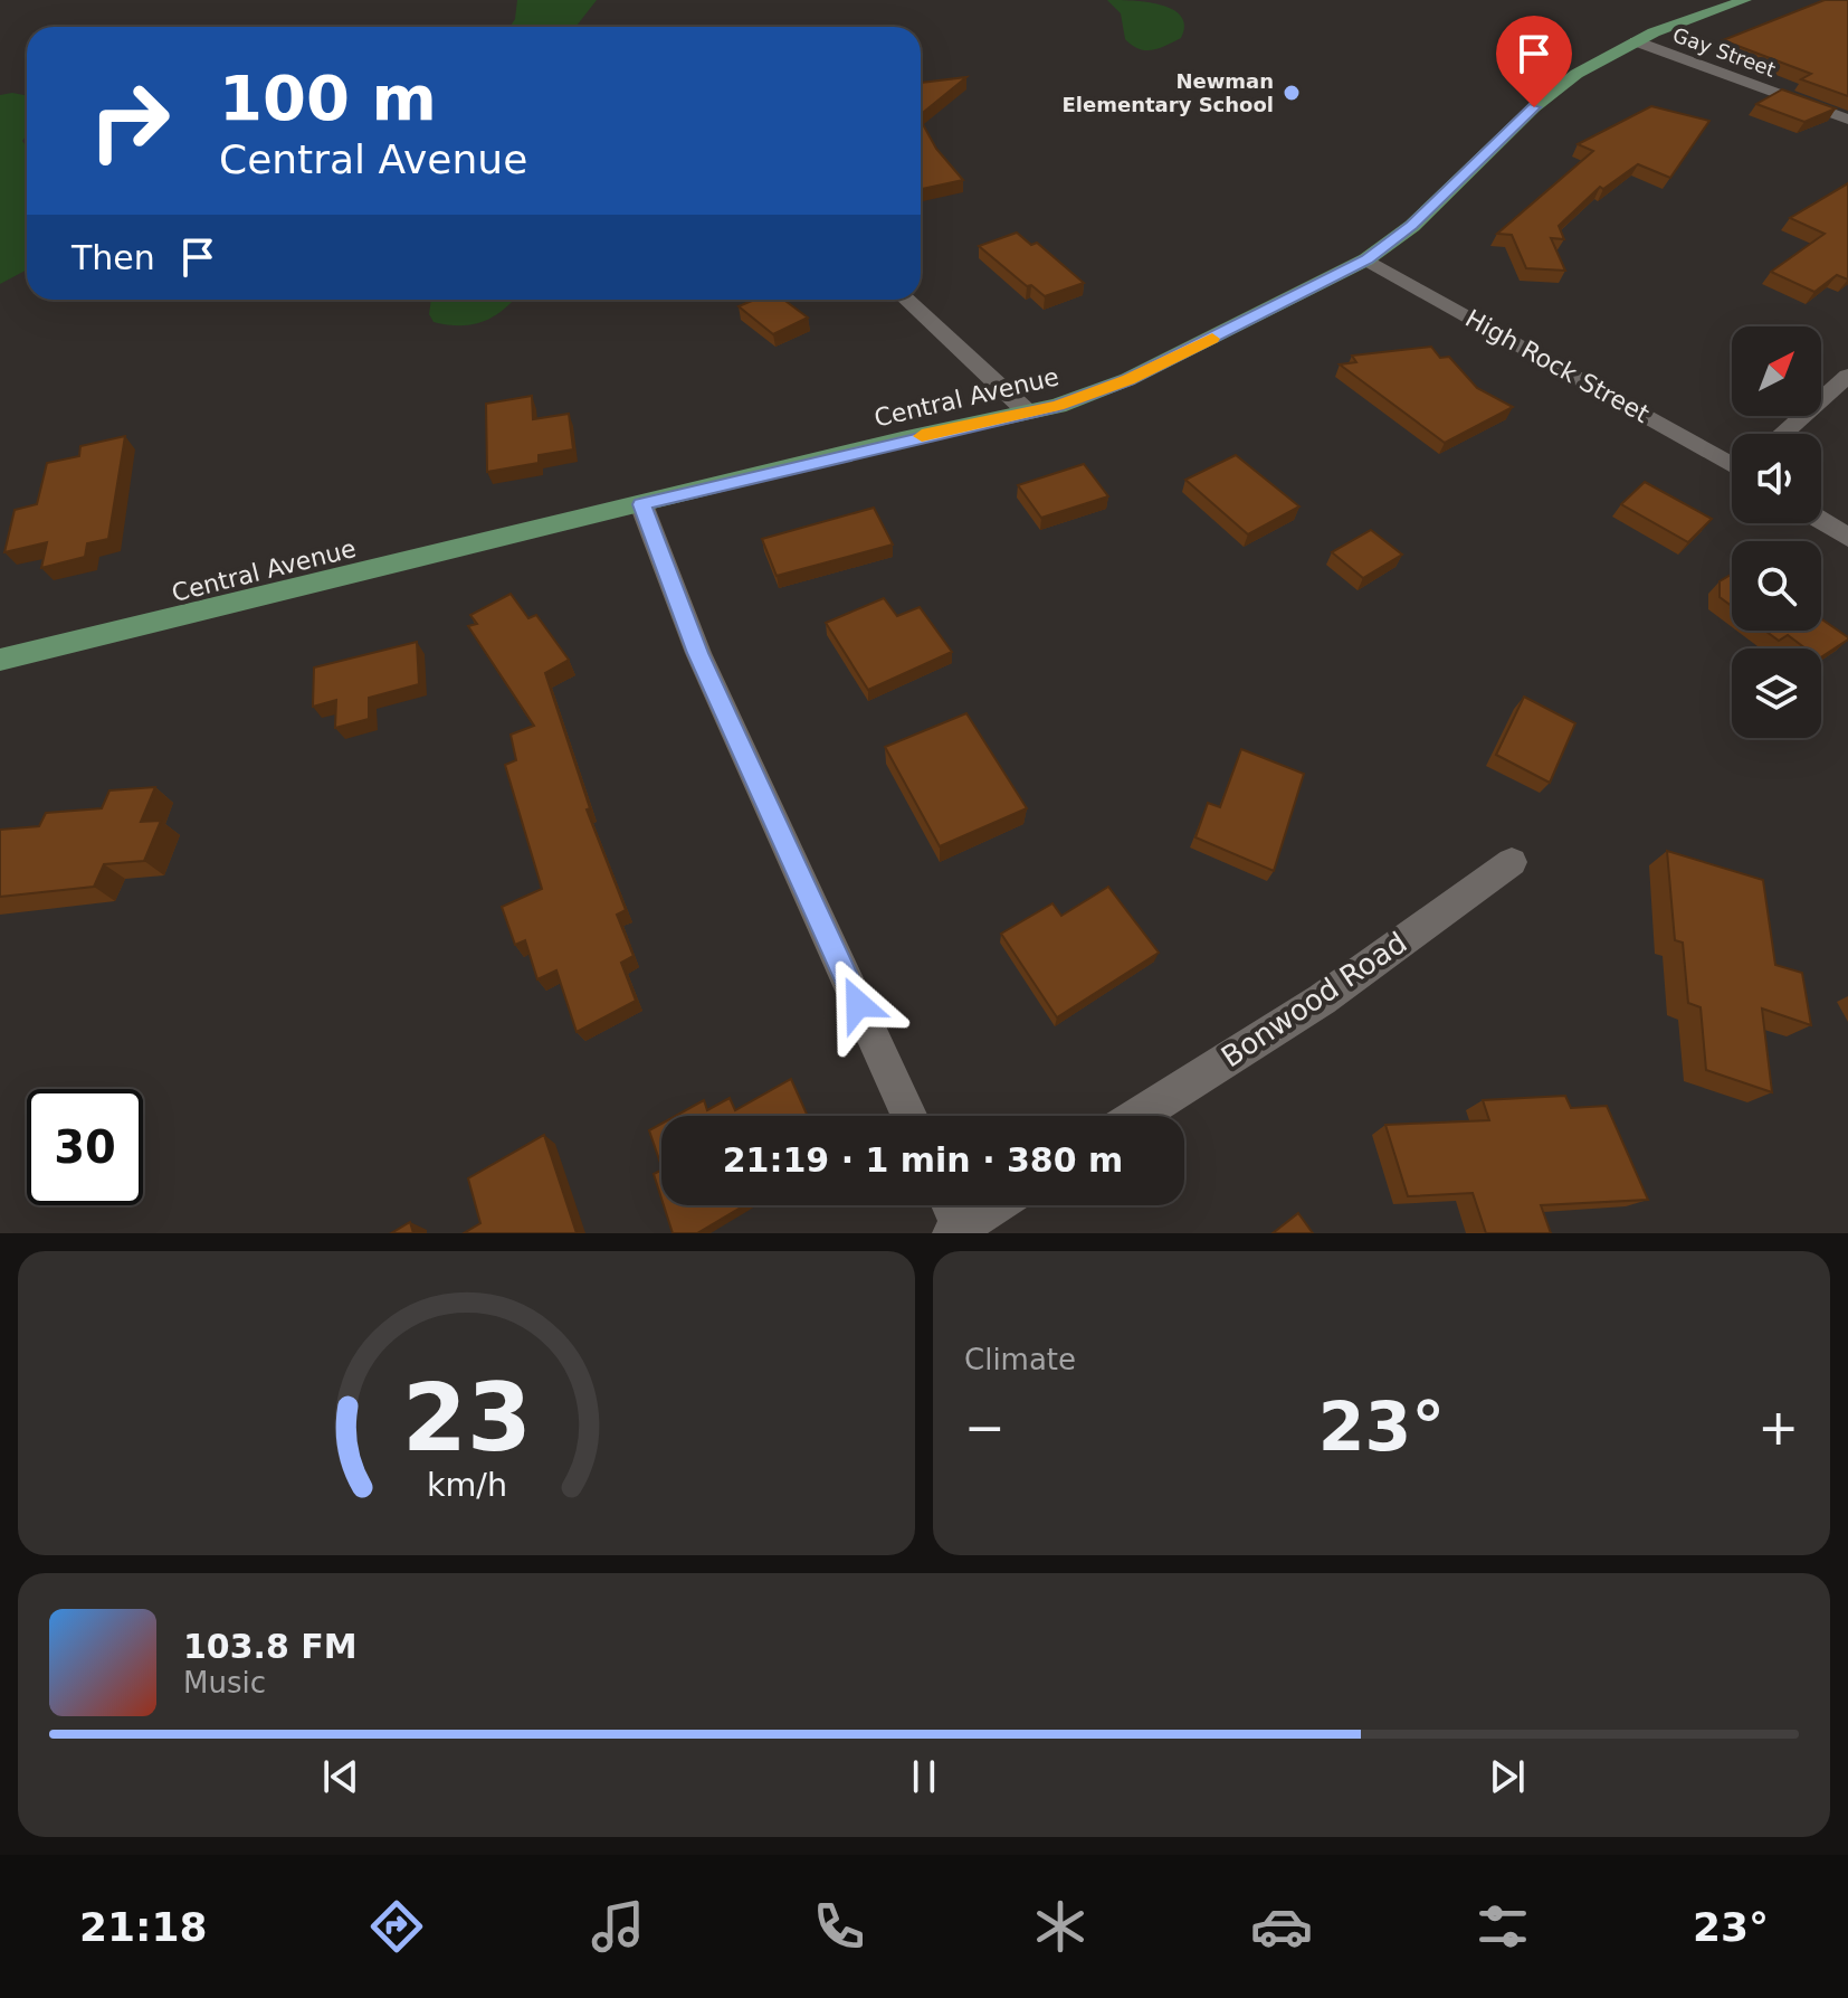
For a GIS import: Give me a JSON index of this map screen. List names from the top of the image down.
{
  "streets": {
    "main road": ["Central Avenue"],
    "street": ["Gay Street", "High Rock Street", "Bonwood Road"]
  },
  "crossings": [
    ["Gay Street", "Central Avenue"],
    ["High Rock Street", "Central Avenue"]
  ],
  "places": ["Newman Elementary School"],
  "north": "top right",
  "page": {
    "turn": ["100 m", "Central Avenue"],
    "then": "Then",
    "limit": "30",
    "trip": "21:19 · 1 min · 380 m",
    "tile": "Climate",
    "heat": ["−", "23°", "+"],
    "song": ["103.8 FM", "Music"],
    "tabs": ["21:18", "23°"],
    "gauge": ["23", "km/h"]
  }
}
